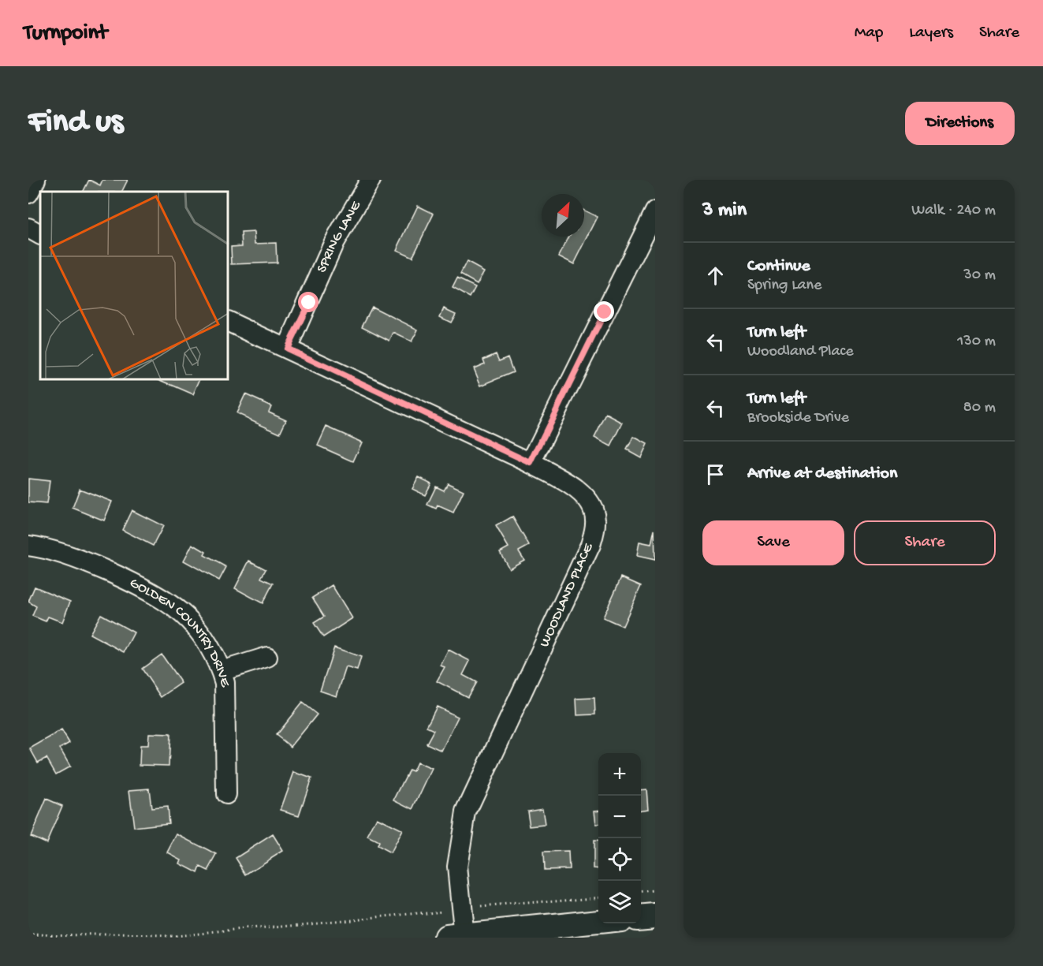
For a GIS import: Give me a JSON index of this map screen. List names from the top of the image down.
{
  "streets": {
    "street": ["SPRING LANE", "WOODLAND PLACE", "GOLDEN COUNTRY DRIVE"]
  },
  "crossings": [
    ["SPRING LANE", "WOODLAND PLACE"]
  ],
  "north": "top right",
  "page": {
    "header": "Turnpoint",
    "nav": ["Map", "Layers", "Share"],
    "buttons": [
      "Directions",
      ["Save", "Share"]
    ],
    "title": "Find us",
    "heading": ["3 min", "Walk · 240 m"],
    "list": [
      ["Continue", "Spring Lane", "30 m"],
      ["Turn left", "Woodland Place", "130 m"],
      ["Turn left", "Brookside Drive", "80 m"],
      "Arrive at destination"
    ],
    "map_buttons": ["+", "−"]
  }
}
